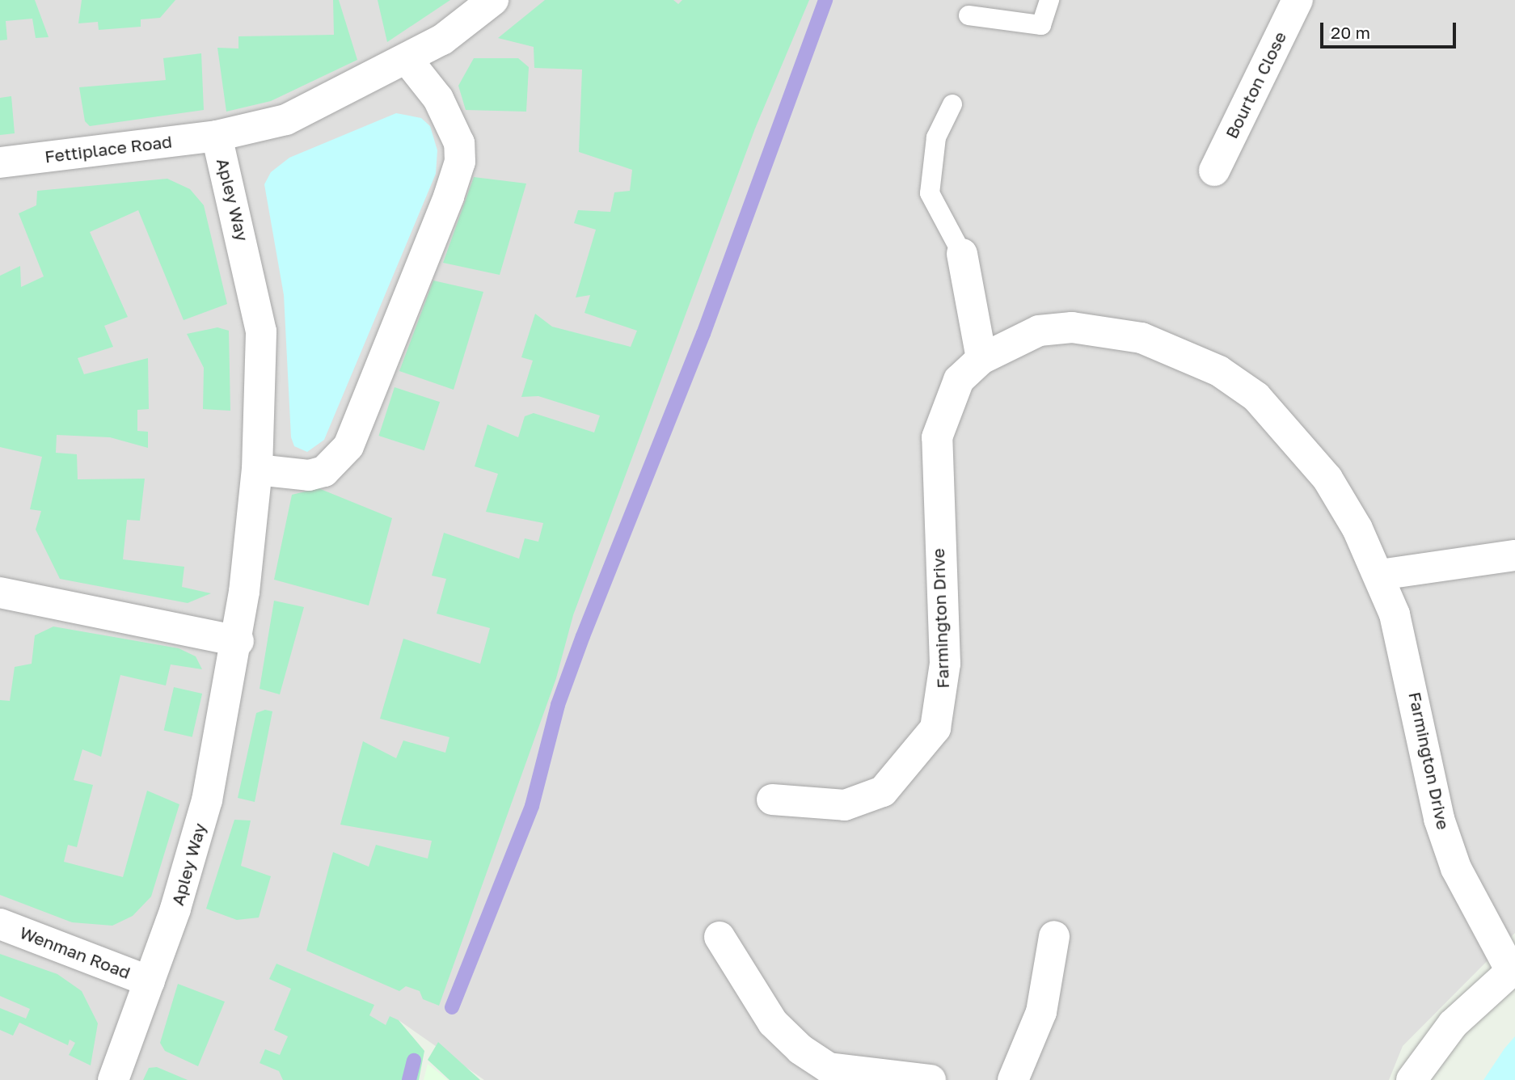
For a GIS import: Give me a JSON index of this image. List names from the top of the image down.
{
  "streets": {
    "street": [
      "Bourton Close",
      "Fettiplace Road",
      "Apley Way",
      "Farmington Drive",
      "Wenman Road"
    ]
  },
  "crossings": [
    ["Fettiplace Road", "Apley Way"],
    ["Apley Way", "Wenman Road"]
  ],
  "scale_bar": "20 m"
}
